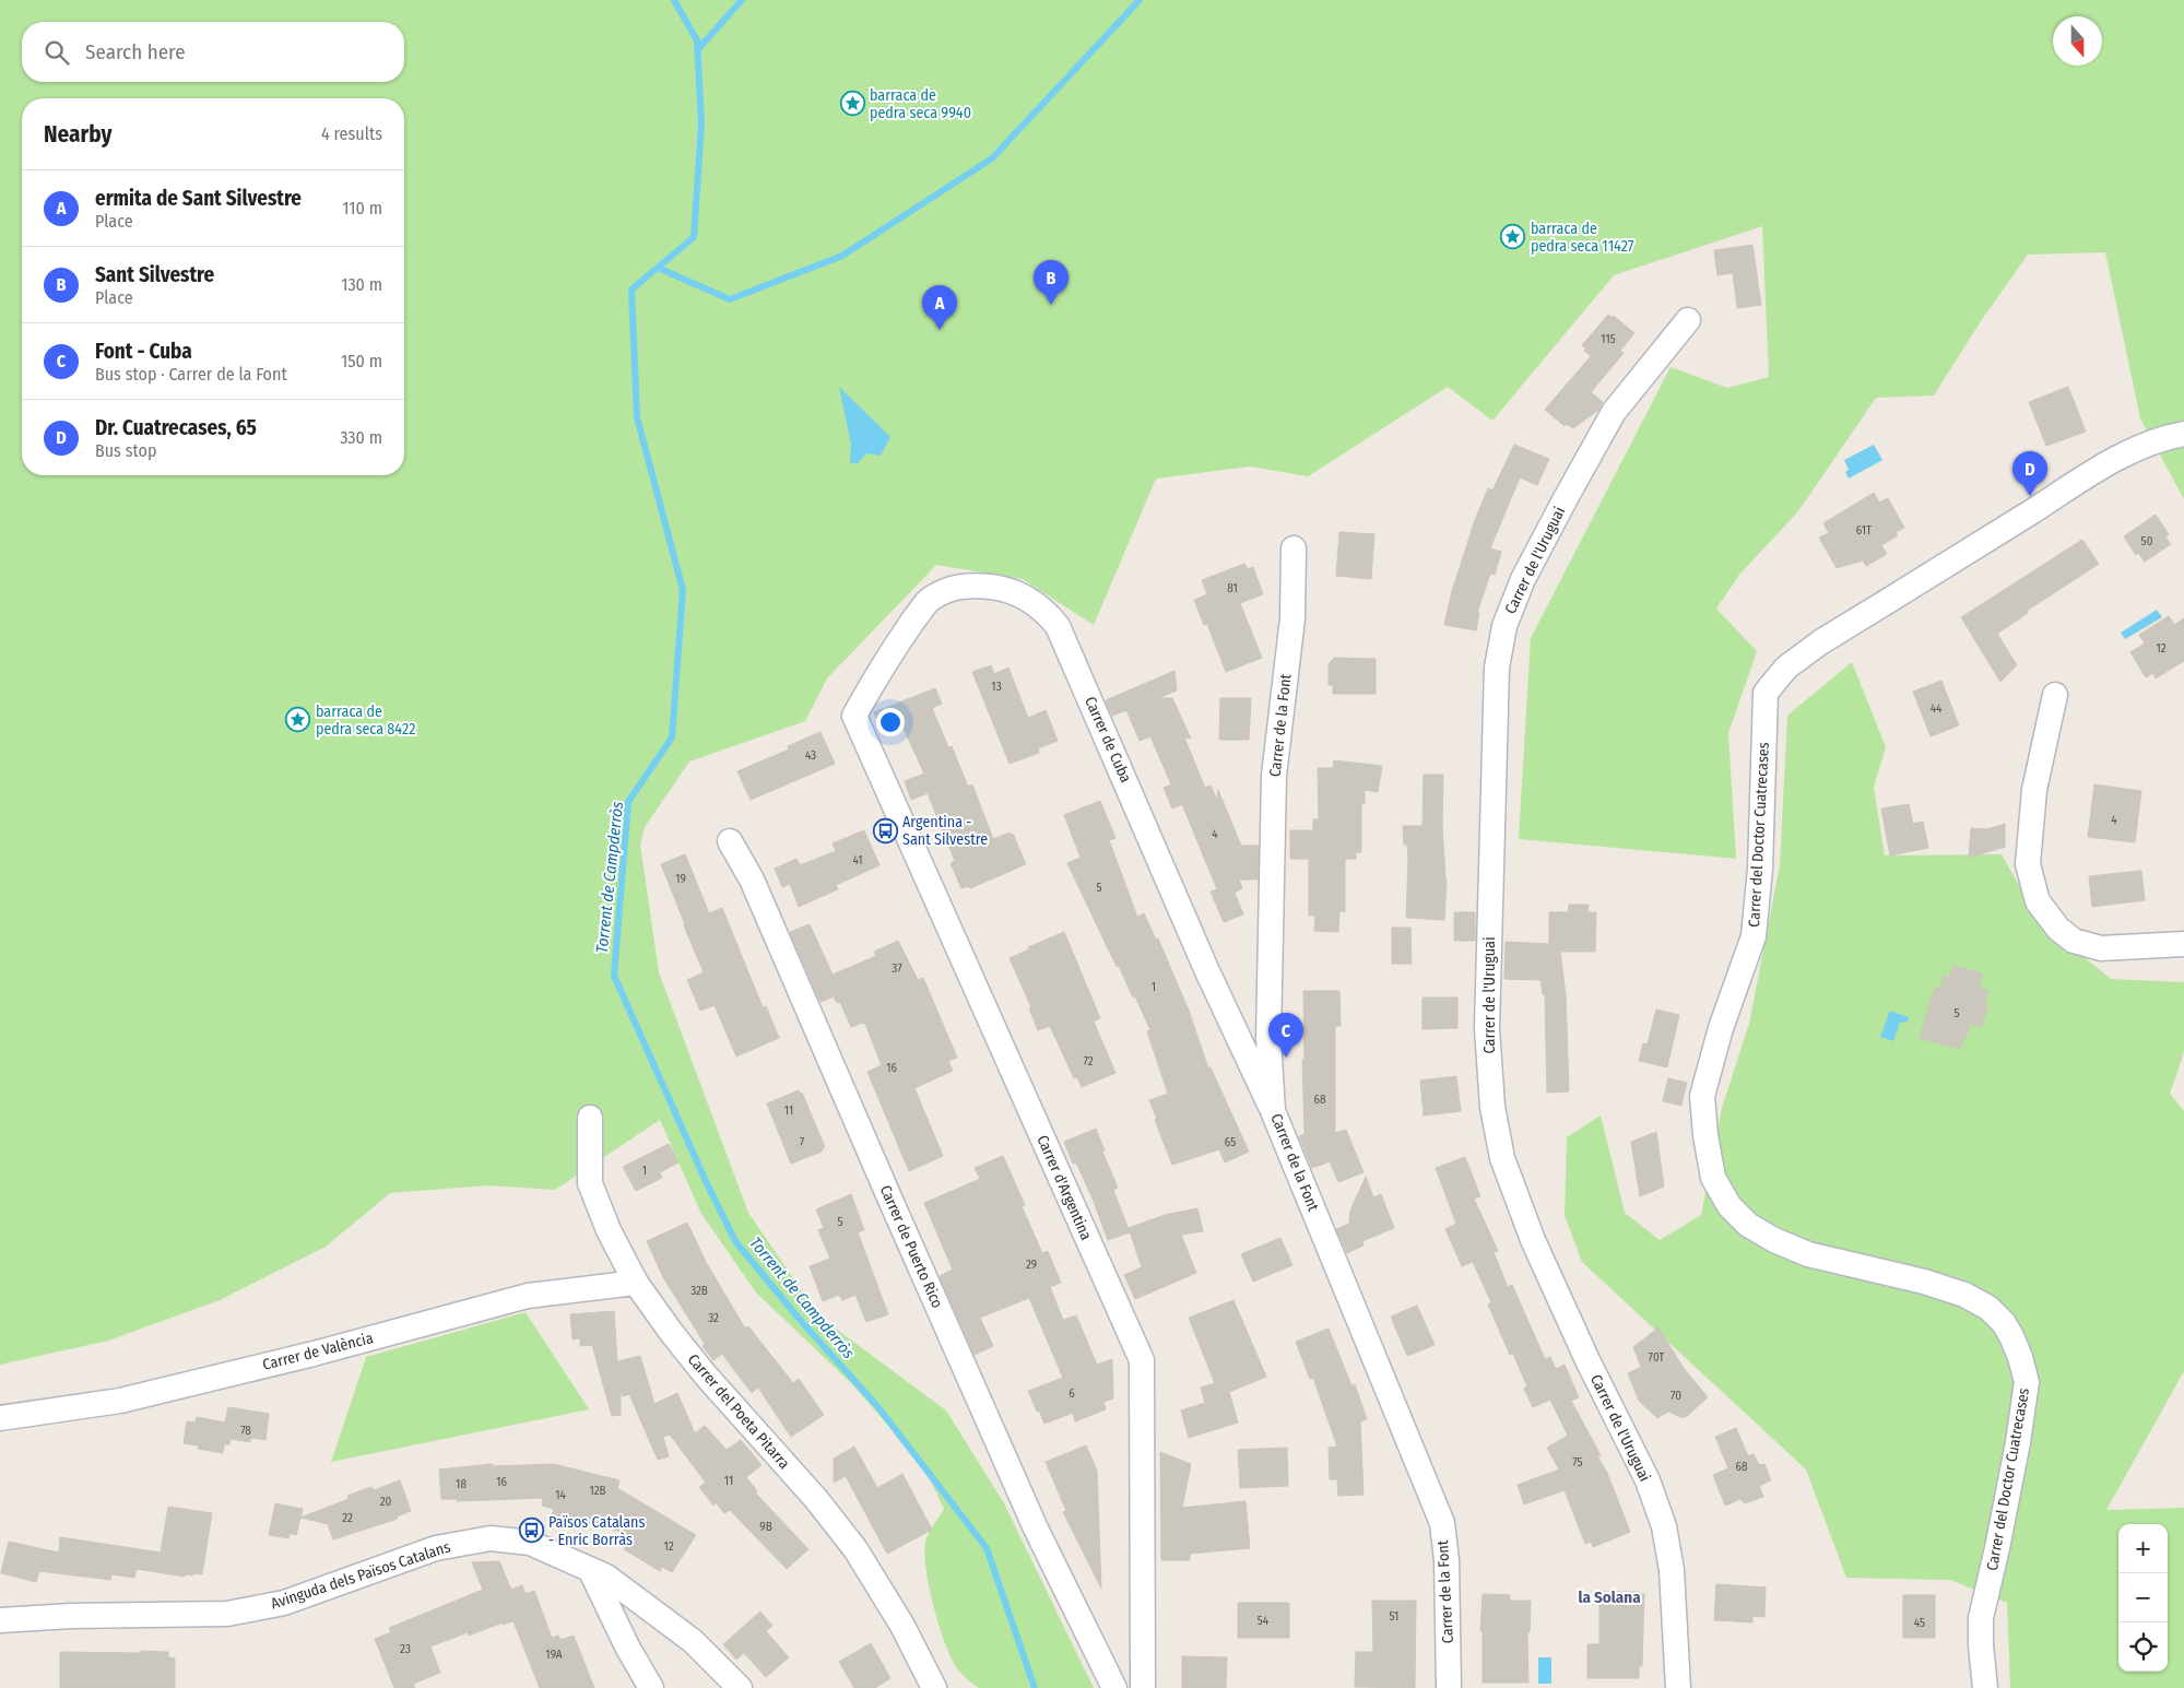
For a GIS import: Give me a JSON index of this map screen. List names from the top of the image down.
{
  "streets": {
    "street": [
      "Carrer de l'Uruguai",
      "Carrer de la Font",
      "Carrer de Cuba",
      "Carrer del Doctor Cuatrecases",
      "Carrer d'Argentina",
      "Carrer de Puerto Rico",
      "Carrer de València",
      "Carrer del Poeta Pitarra",
      "Avinguda dels Països Catalans"
    ]
  },
  "crossings": [
    ["Carrer de la Font", "Carrer de Cuba"],
    ["Carrer de Cuba", "Carrer d'Argentina"],
    ["Carrer de València", "Carrer del Poeta Pitarra"]
  ],
  "districts": ["la Solana"],
  "water": ["Torrent de Campderròs"],
  "places": {
    "place": ["barraca de pedra seca 9940", "barraca de pedra seca 11427", "barraca de pedra seca 8422"],
    "bus stop": ["Argentina - Sant Silvestre", "Països Catalans - Enric Borràs"]
  },
  "house_numbers": [
    "115",
    "61T",
    "50",
    "81",
    "12",
    "13",
    "44",
    "43",
    "4",
    "4",
    "41",
    "19",
    "5",
    "37",
    "1",
    "5",
    "72",
    "16",
    "68",
    "11",
    "7",
    "65",
    "1",
    "5",
    "29",
    "32B",
    "32",
    "70T",
    "6",
    "70",
    "78",
    "75",
    "68",
    "11",
    "16",
    "18",
    "12B",
    "14",
    "20",
    "22",
    "9B",
    "12",
    "51",
    "54",
    "45",
    "23",
    "19A"
  ],
  "north": "bottom",
  "page": {
    "search": "Search here",
    "heading": ["Nearby", "4 results"],
    "list": [
      {
        "mark": "A",
        "name": "ermita de Sant Silvestre",
        "note": "Place",
        "value": "110 m"
      },
      {
        "mark": "B",
        "name": "Sant Silvestre",
        "note": "Place",
        "value": "130 m"
      },
      {
        "mark": "C",
        "name": "Font - Cuba",
        "note": "Bus stop · Carrer de la Font",
        "value": "150 m"
      },
      {
        "mark": "D",
        "name": "Dr. Cuatrecases, 65",
        "note": "Bus stop",
        "value": "330 m"
      }
    ],
    "pins": [
      "B",
      "A",
      "D",
      "C"
    ],
    "map_buttons": ["+", "−"]
  }
}
